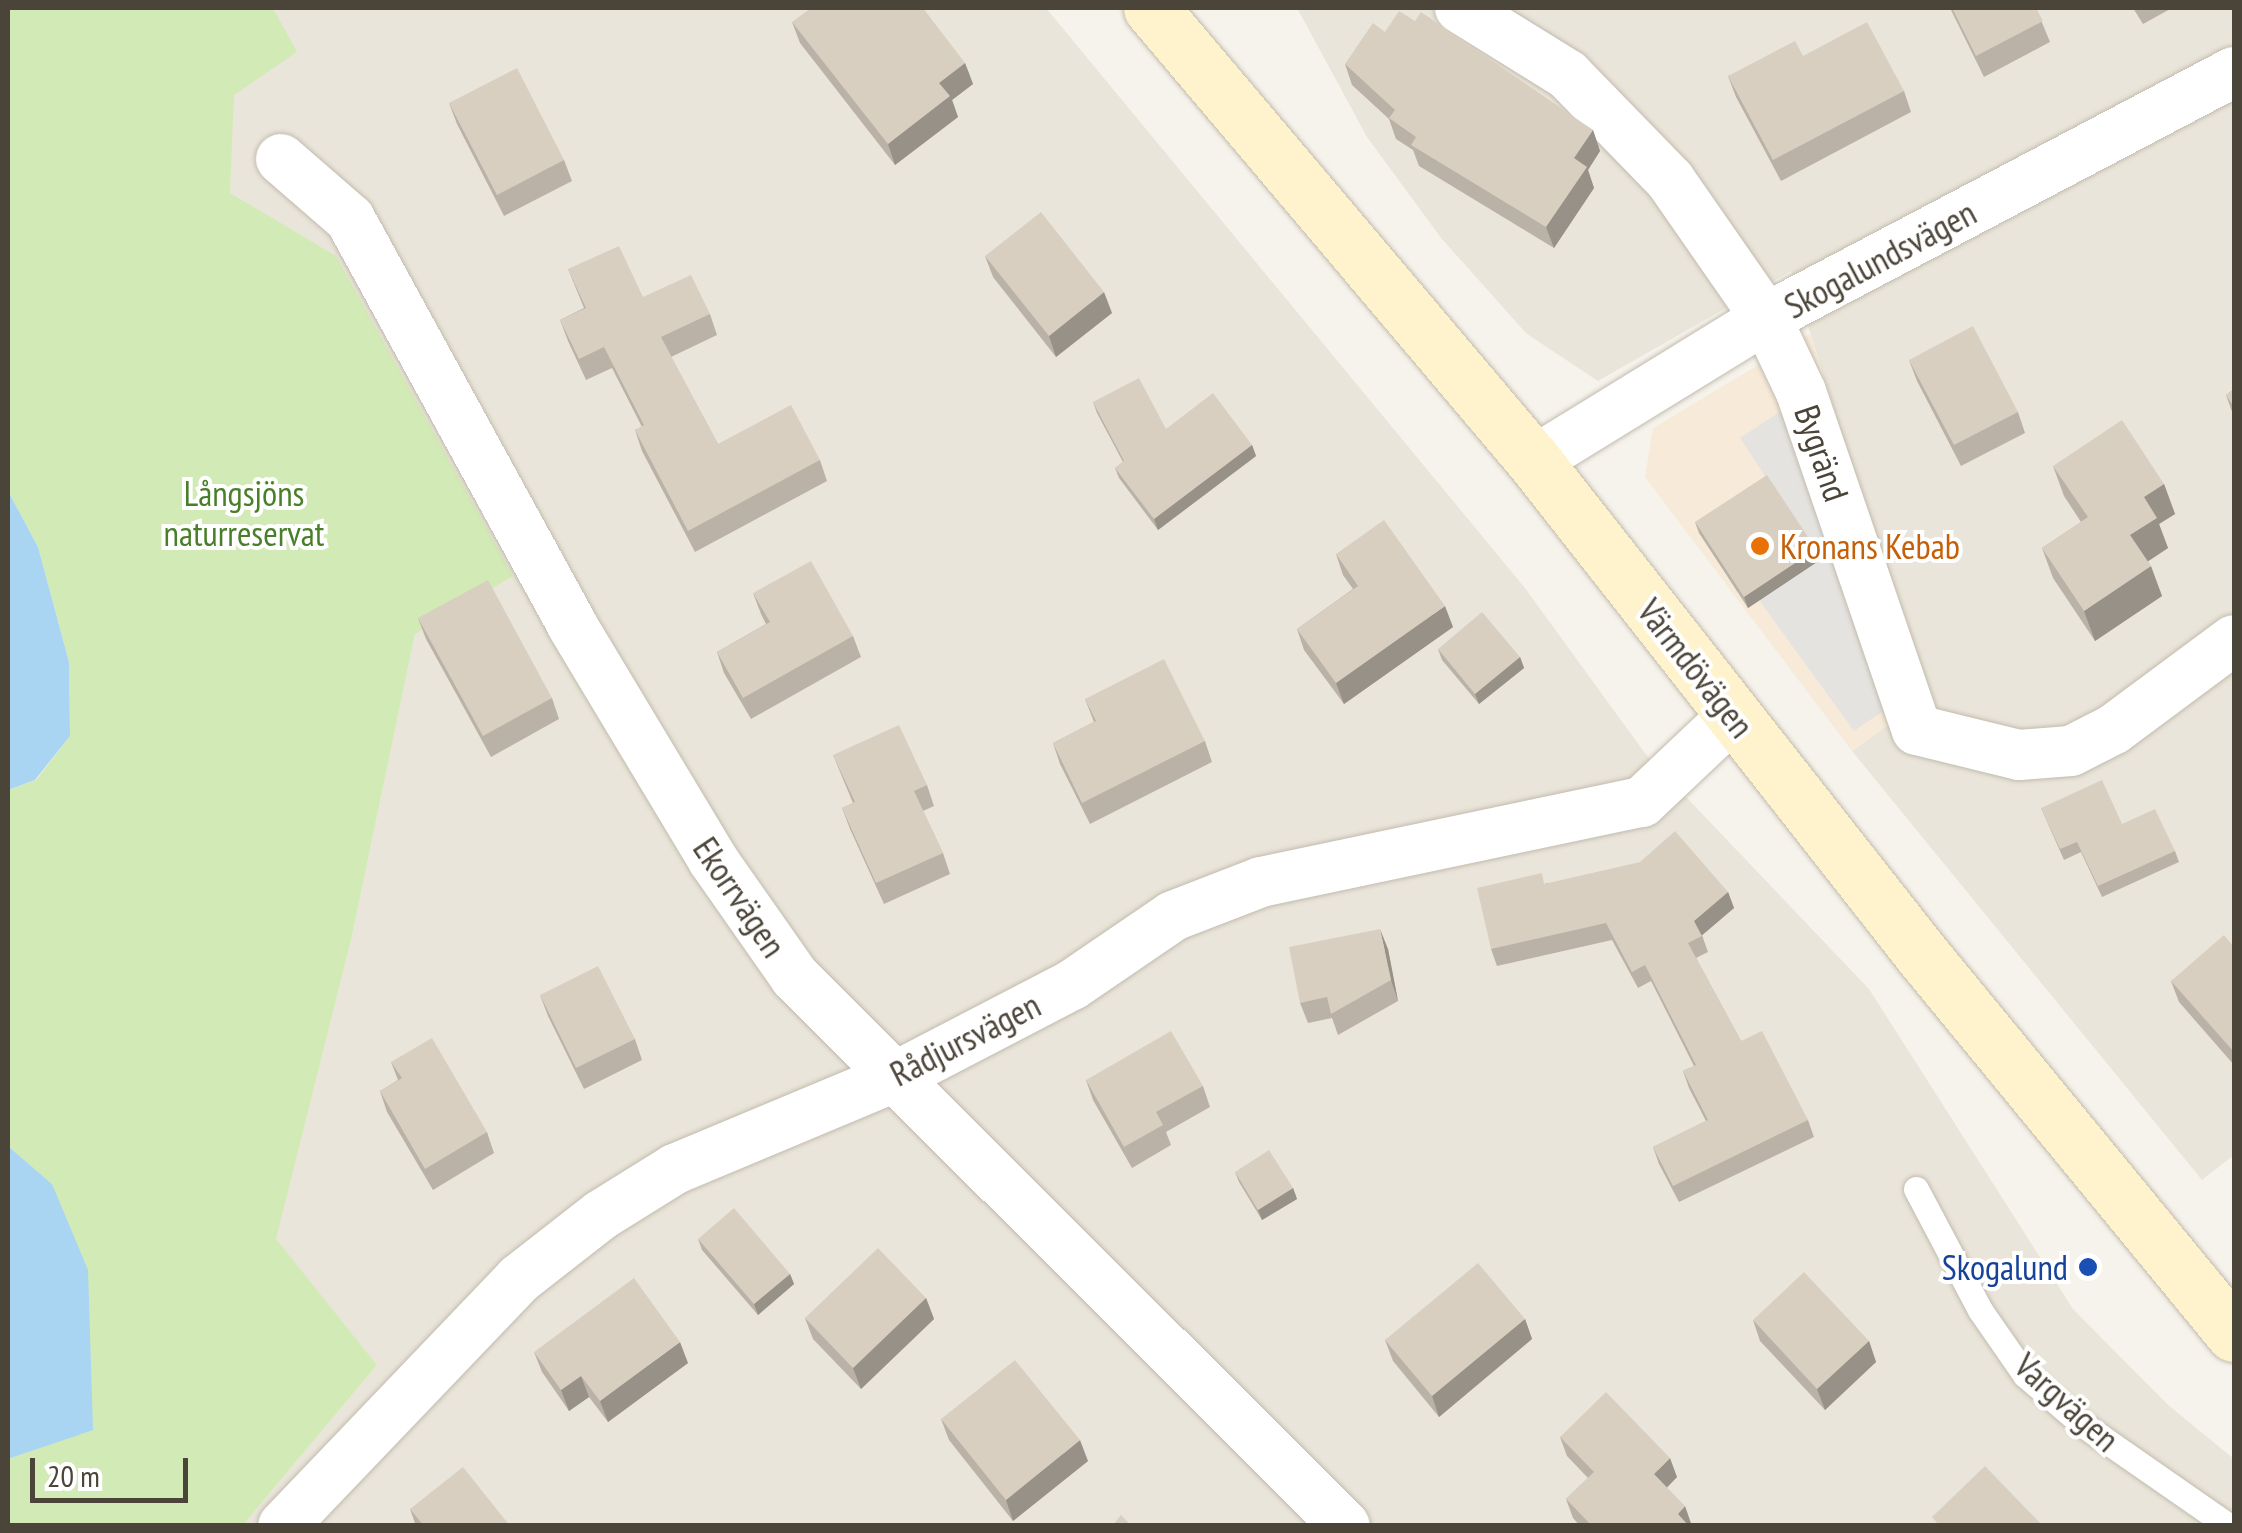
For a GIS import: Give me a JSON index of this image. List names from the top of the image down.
{
  "streets": {
    "main road": ["Värmdövägen"],
    "street": [
      "Skogalundsvägen",
      "Bygränd",
      "Ekorrvägen",
      "Rådjursvägen"
    ],
    "lane": ["Vargvägen"]
  },
  "crossings": [
    ["Skogalundsvägen", "Bygränd"],
    ["Skogalundsvägen", "Värmdövägen"],
    ["Värmdövägen", "Rådjursvägen"],
    ["Ekorrvägen", "Rådjursvägen"]
  ],
  "parks": ["Långsjöns naturreservat"],
  "places": ["Kronans Kebab", "Skogalund"],
  "scale_bar": "20 m"
}
